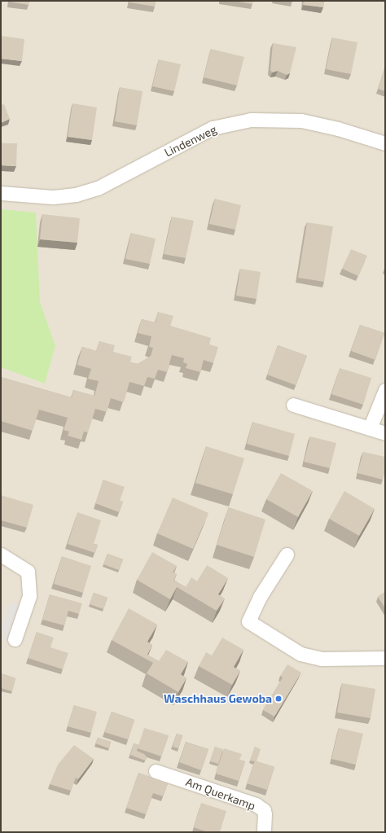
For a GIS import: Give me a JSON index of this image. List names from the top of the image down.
{
  "streets": {
    "street": ["Lindenweg", "Am Querkamp"]
  },
  "places": ["Waschhaus Gewoba"]
}
